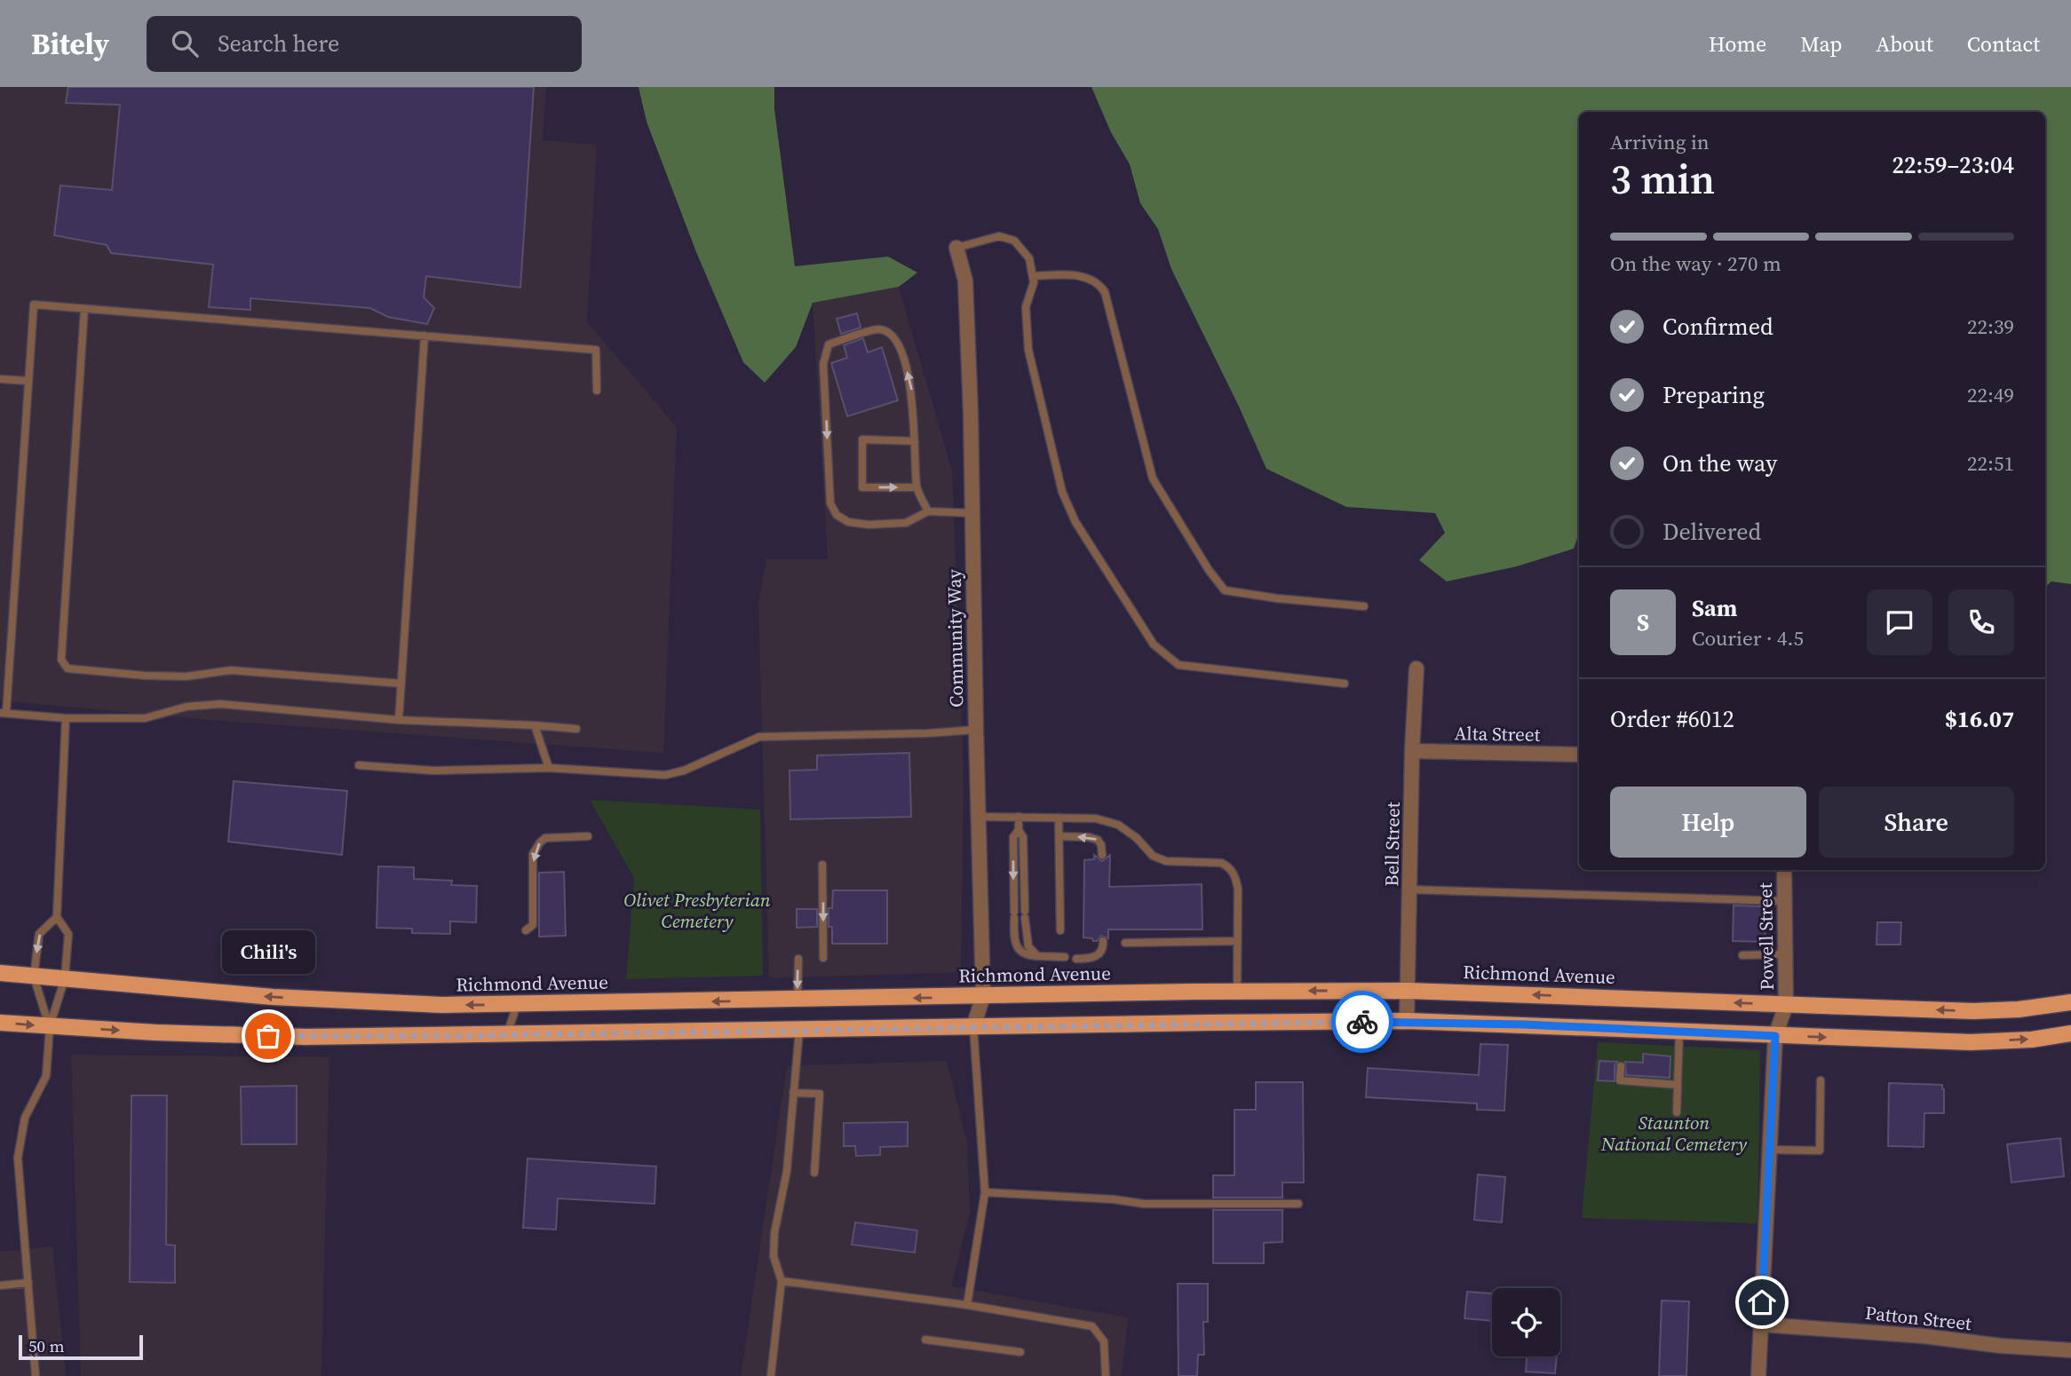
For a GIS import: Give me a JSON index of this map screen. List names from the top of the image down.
{
  "streets": {
    "main road": ["Richmond Avenue"],
    "street": [
      "Community Way",
      "Alta Street",
      "Bell Street",
      "Powell Street",
      "Patton Street"
    ]
  },
  "crossings": [
    ["Community Way", "Richmond Avenue"],
    ["Alta Street", "Bell Street"],
    ["Bell Street", "Richmond Avenue"],
    ["Powell Street", "Richmond Avenue"],
    ["Powell Street", "Patton Street"]
  ],
  "parks": ["Olivet Presbyterian Cemetery", "Staunton National Cemetery"],
  "places": ["Chili's"],
  "scale_bar": "50 m",
  "page": {
    "header": "Bitely",
    "search": "Search here",
    "nav": [
      "Home",
      "Map",
      "About",
      "Contact"
    ],
    "heading": ["3 min", "Arriving in", "22:59–23:04"],
    "panel": [
      "Sam",
      "Courier · 4.5",
      "Order #6012",
      "$16.07"
    ],
    "bar": "On the way · 270 m",
    "list": [
      ["Confirmed", "22:39"],
      ["Preparing", "22:49"],
      ["On the way", "22:51"],
      "Delivered"
    ],
    "round": "S",
    "buttons": ["Help", "Share"],
    "bubble": "Chili's",
    "scale": "50 m"
  }
}
